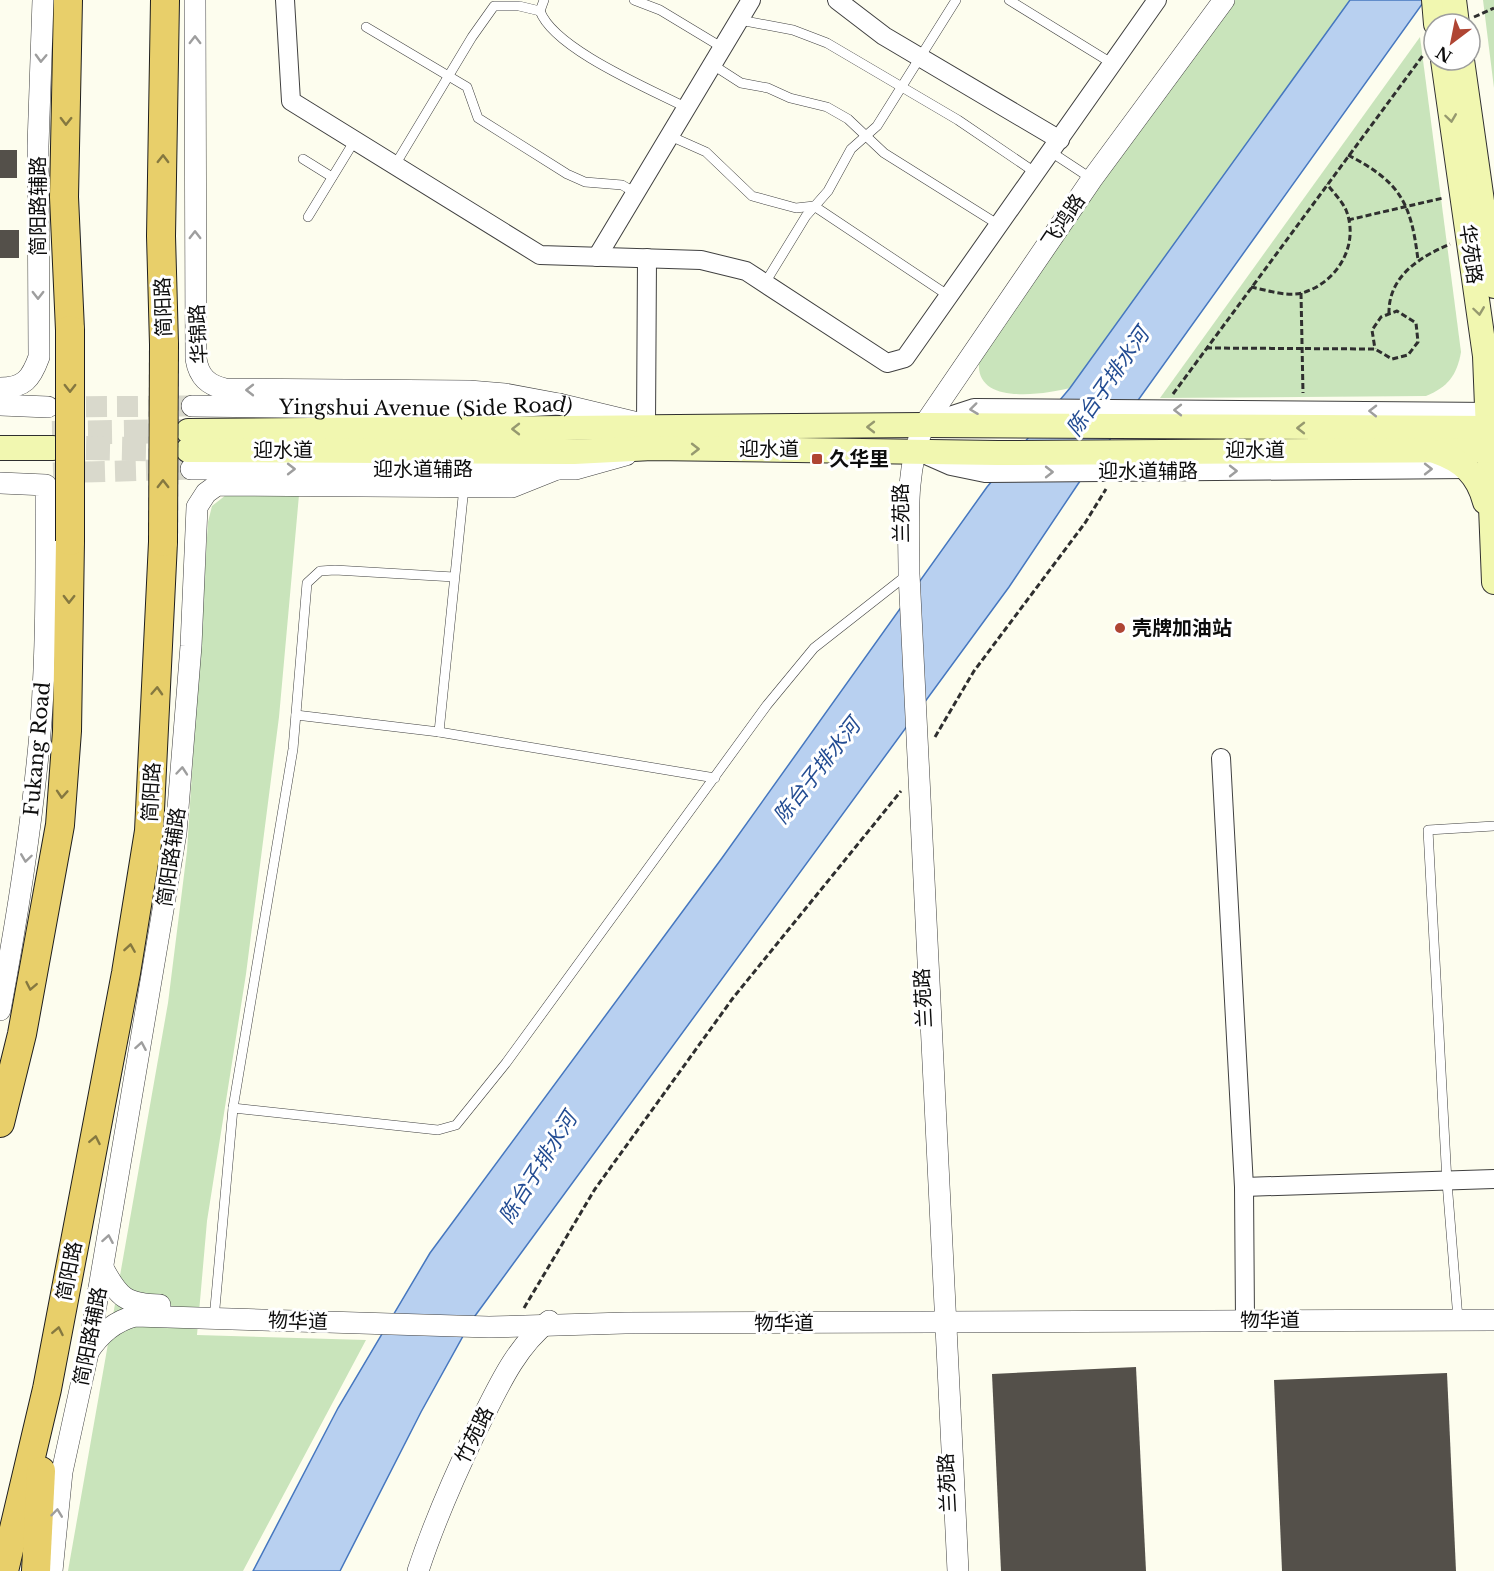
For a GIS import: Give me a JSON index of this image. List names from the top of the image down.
{
  "streets": {
    "highway": ["简阳路"],
    "main road": ["华苑路", "迎水道"],
    "street": [
      "简阳路辅路",
      "飞鸿路",
      "华锦路",
      "Yingshui Avenue (Side Road)",
      "迎水道辅路",
      "兰苑路",
      "Fukang Road",
      "物华道",
      "竹苑路"
    ]
  },
  "crossings": [
    ["简阳路辅路", "迎水道辅路"],
    ["简阳路辅路", "物华道"],
    ["飞鸿路", "迎水道"],
    ["飞鸿路", "兰苑路"],
    ["华苑路", "迎水道"],
    ["华苑路", "迎水道辅路"],
    ["华锦路", "Yingshui Avenue (Side Road)"],
    ["Yingshui Avenue (Side Road)", "迎水道"],
    ["Yingshui Avenue (Side Road)", "迎水道辅路"],
    ["迎水道", "迎水道辅路"],
    ["迎水道", "兰苑路"],
    ["兰苑路", "物华道"],
    ["物华道", "竹苑路"]
  ],
  "one_way": ["Fukang Road"],
  "water": ["陈台子排水河"],
  "places": {
    "transit": ["久华里"],
    "other": ["壳牌加油站"]
  },
  "north": "bottom left"
}
